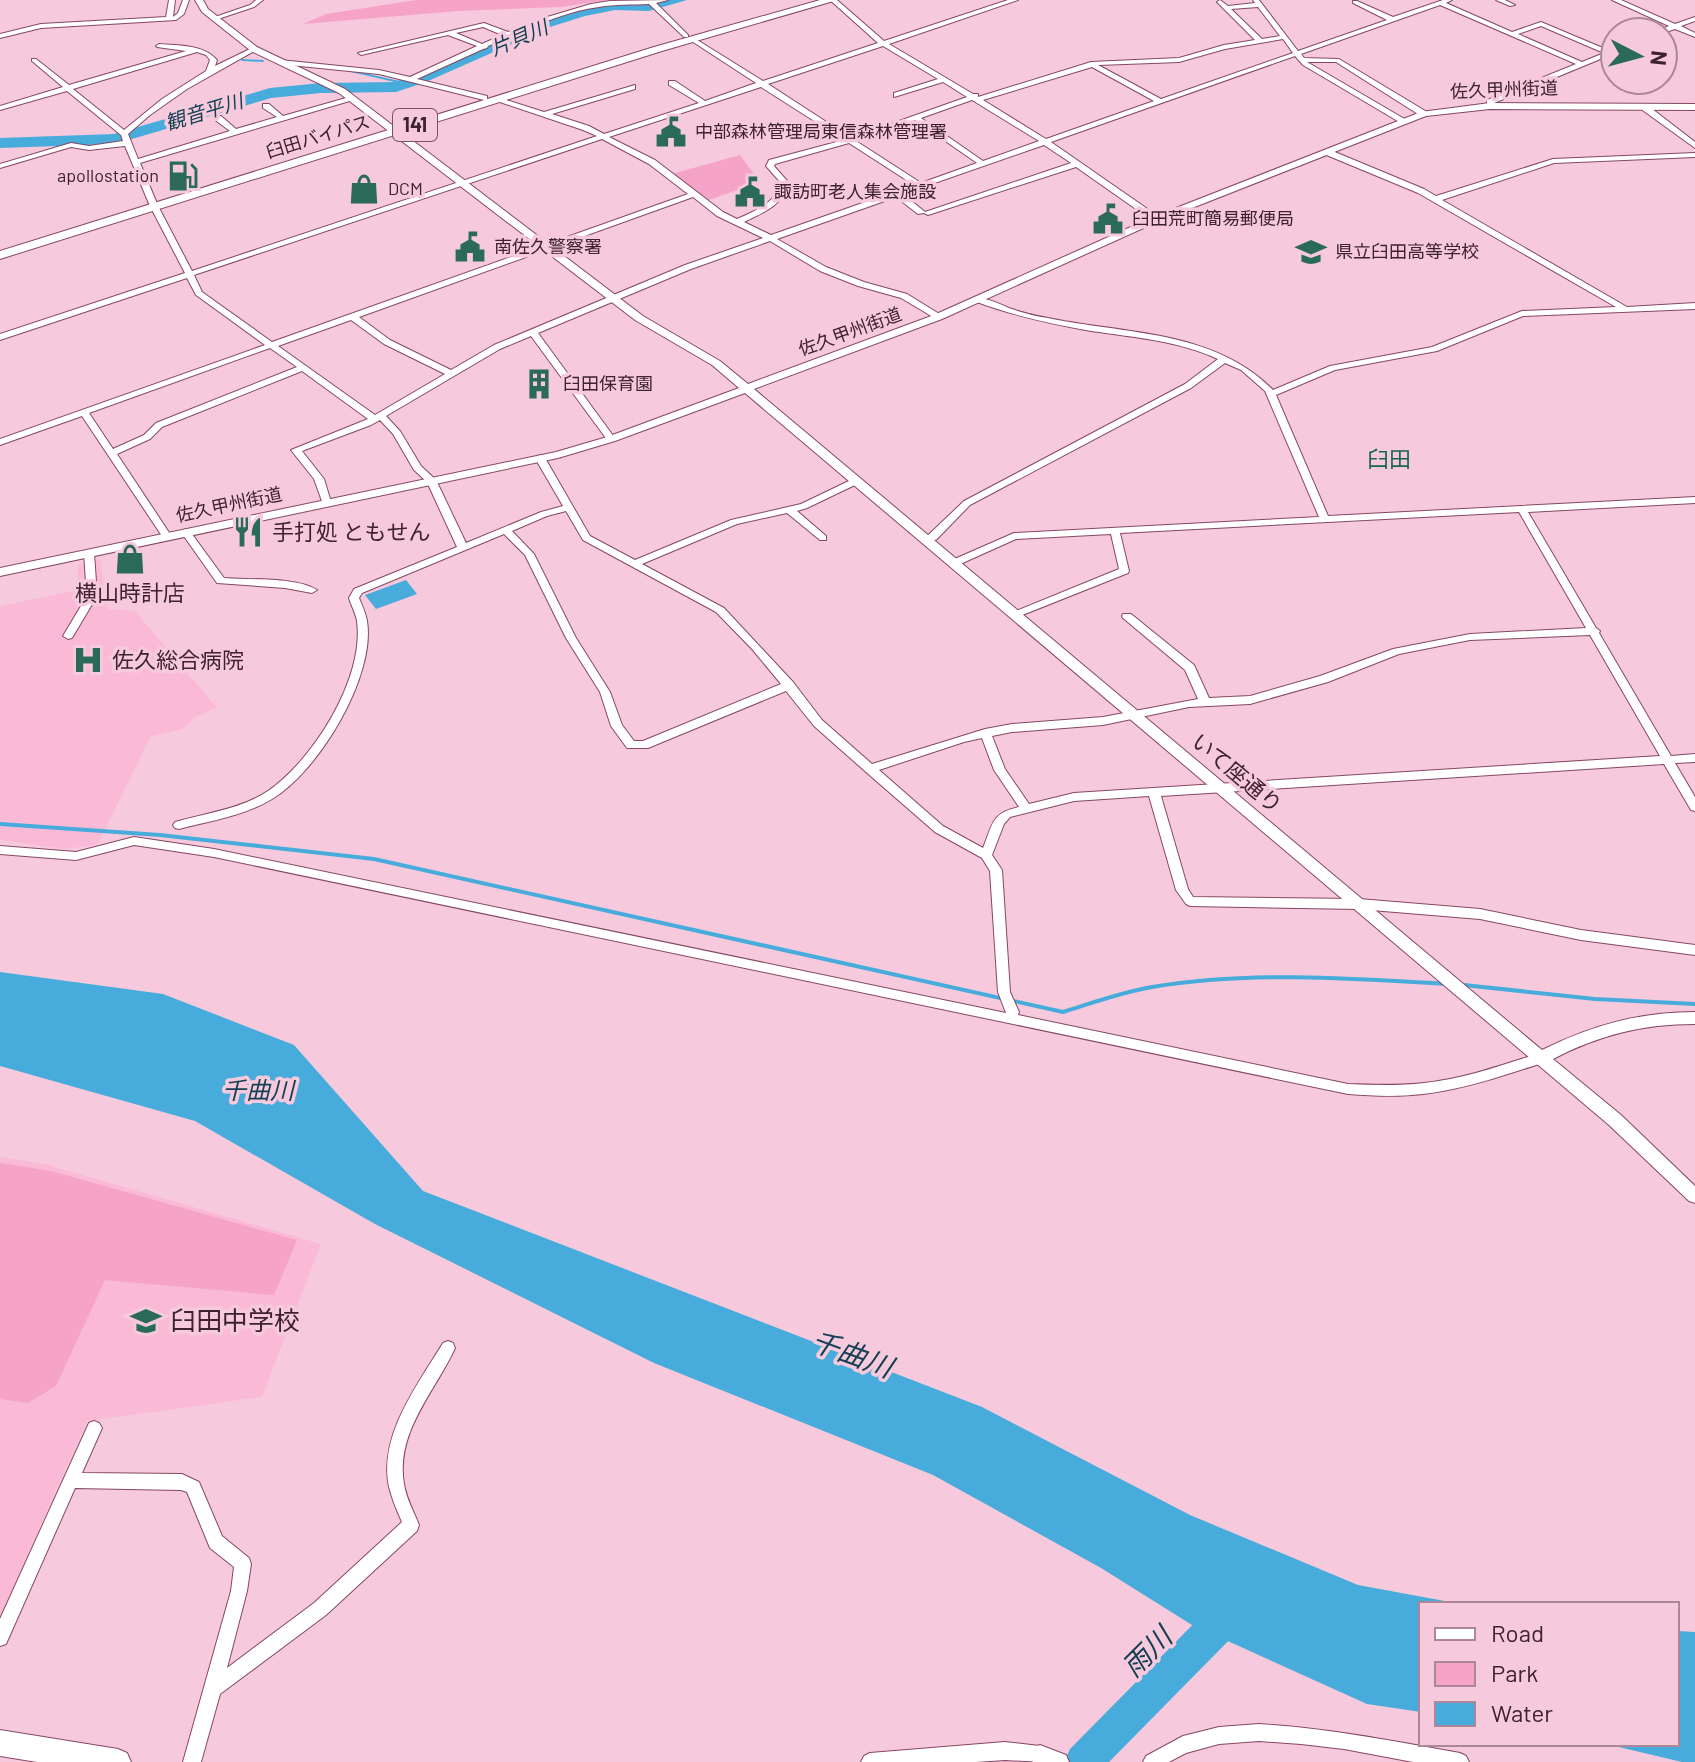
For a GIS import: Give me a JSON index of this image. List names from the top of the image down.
{
  "streets": {
    "highway": ["141", "臼田バイパス"],
    "street": ["佐久甲州街道", "いて座通り"]
  },
  "crossings": [
    ["佐久甲州街道", "いて座通り"],
    ["臼田バイパス", "いて座通り"]
  ],
  "districts": ["臼田"],
  "water": [
    "片貝川",
    "観音平川",
    "千曲川",
    "雨川"
  ],
  "places": {
    "public building": [
      "中部森林管理局東信森林管理署",
      "諏訪町老人集会施設",
      "臼田荒町簡易郵便局",
      "南佐久警察署"
    ],
    "fuel station": ["apollostation"],
    "shop": ["DCM", "横山時計店"],
    "school or university": ["県立臼田高等学校", "臼田中学校"],
    "building": ["臼田保育園"],
    "restaurant": ["手打処 ともせん"],
    "hospital": ["佐久総合病院"]
  },
  "legend": ["Road", "Park", "Water"],
  "north": "right"
}
